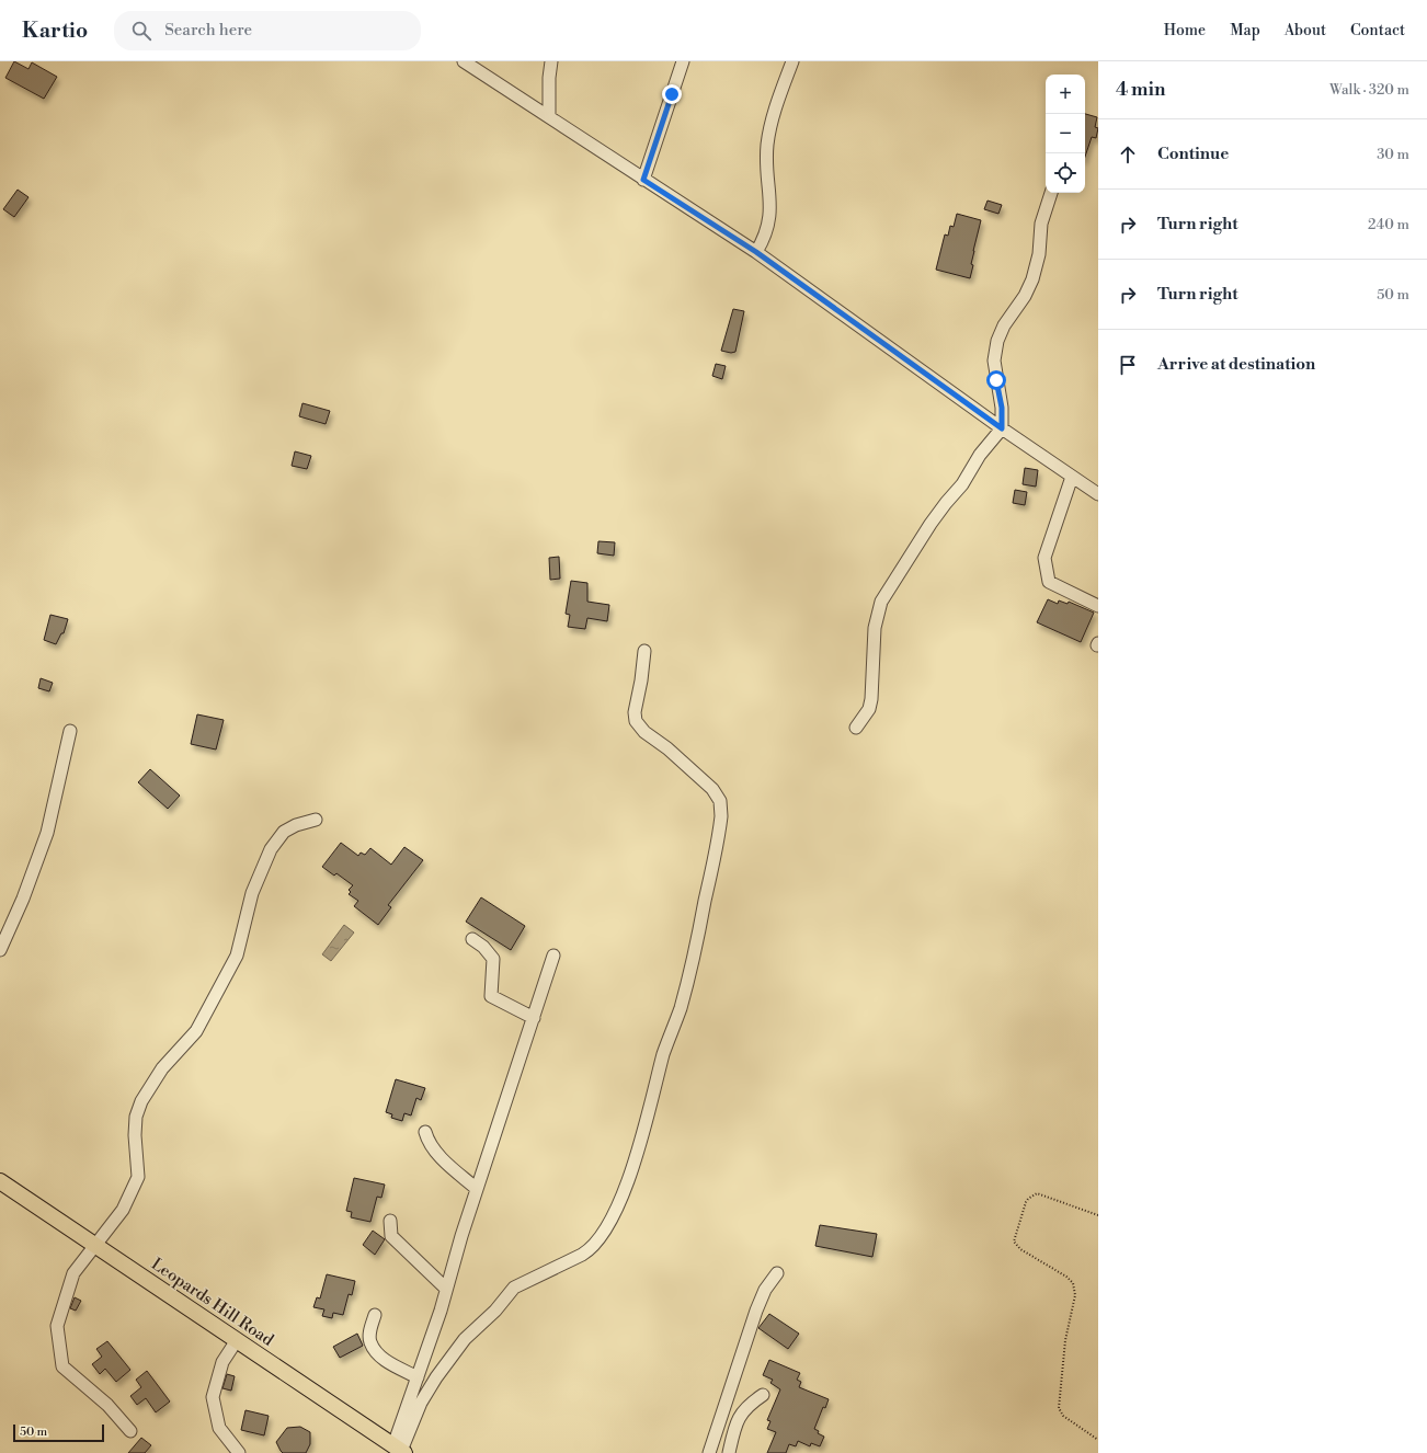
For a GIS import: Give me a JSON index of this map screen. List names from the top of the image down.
{
  "streets": {
    "main road": ["Leopards Hill Road"]
  },
  "scale_bar": "50 m",
  "page": {
    "header": "Kartio",
    "search": "Search here",
    "nav": [
      "Home",
      "Map",
      "About",
      "Contact"
    ],
    "heading": ["4 min", "Walk · 320 m"],
    "map_buttons": ["+", "−"],
    "list": [
      ["Continue", "30 m"],
      ["Turn right", "240 m"],
      ["Turn right", "50 m"],
      "Arrive at destination"
    ],
    "scale": "50 m"
  }
}
